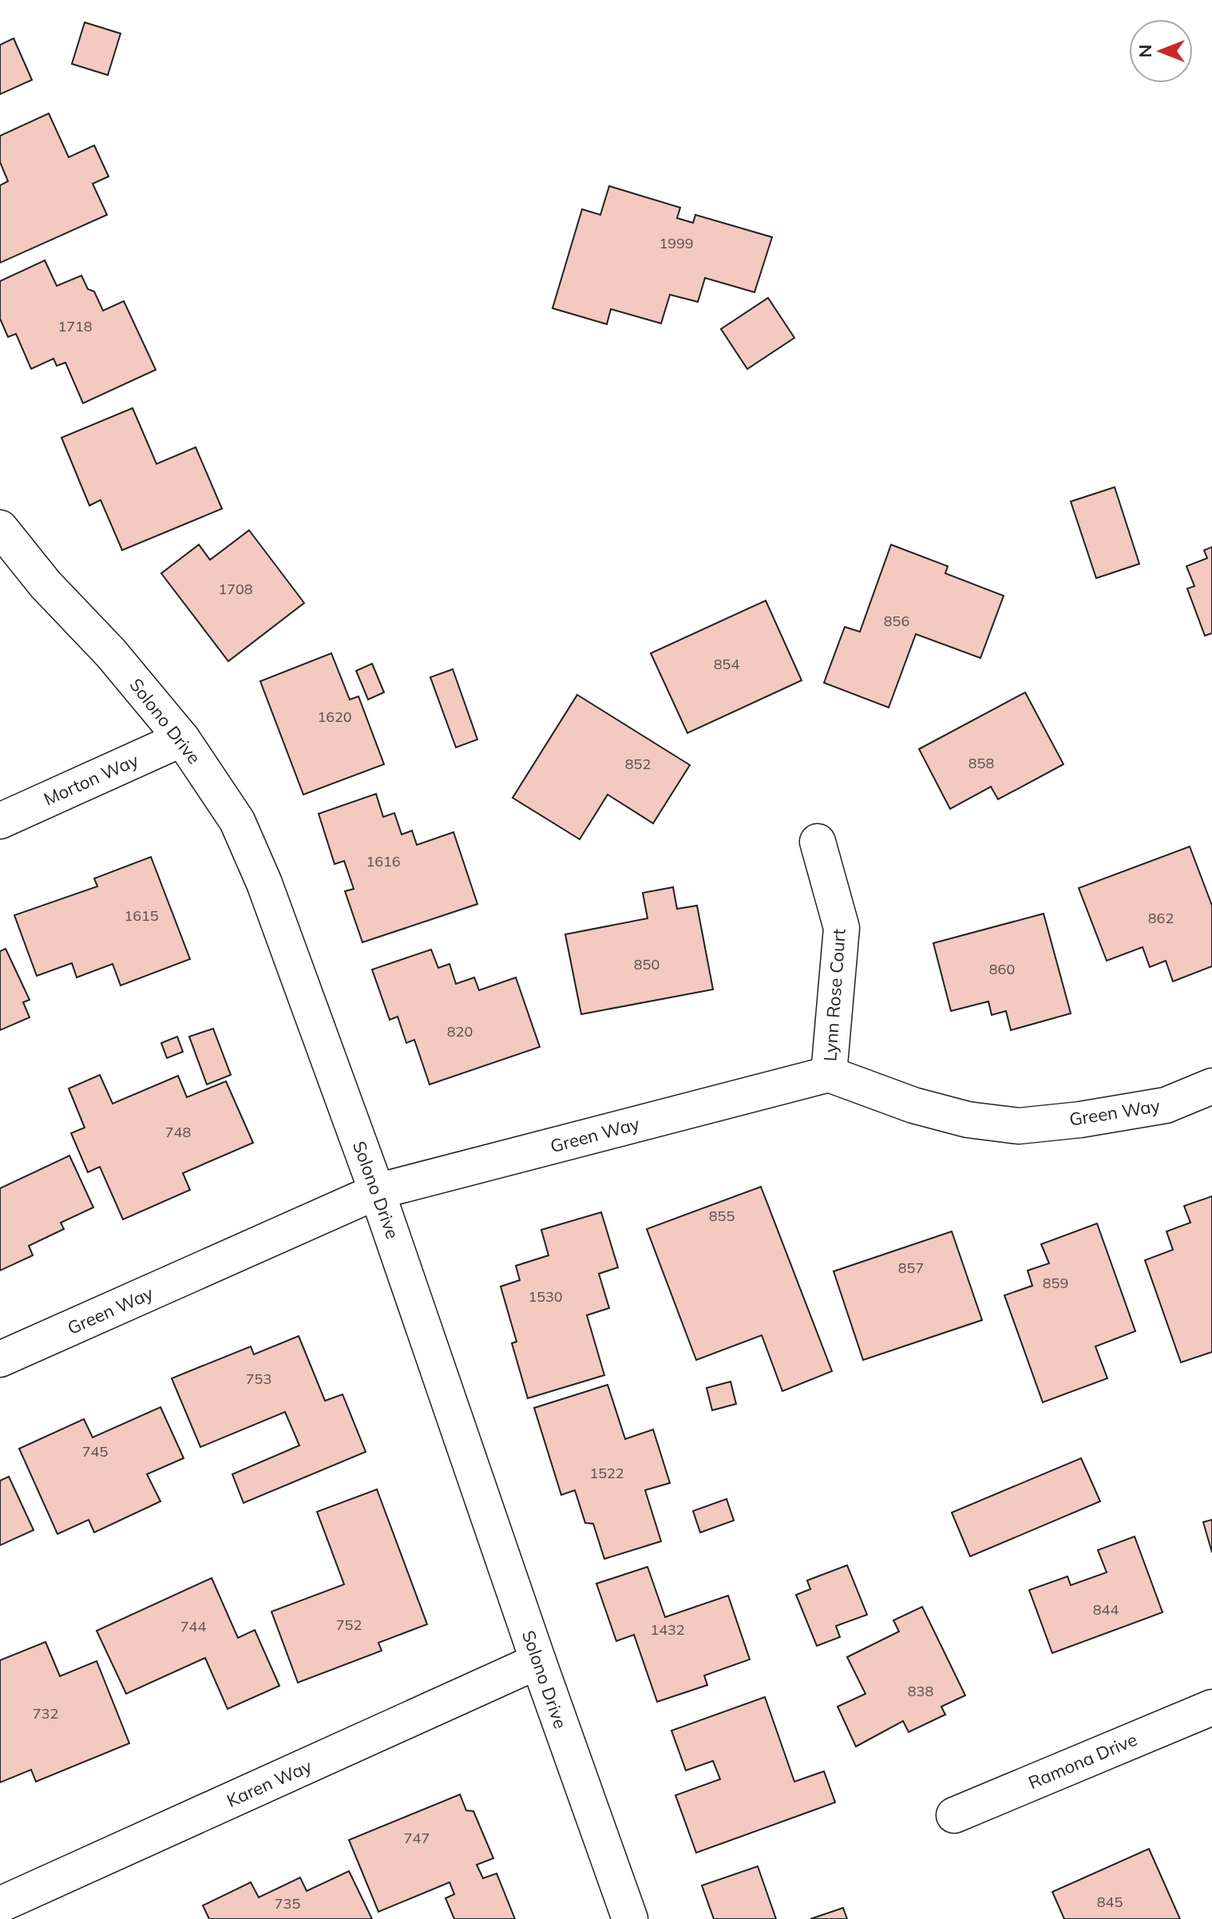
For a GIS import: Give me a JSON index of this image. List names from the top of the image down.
{
  "streets": {
    "street": [
      "Solono Drive",
      "Morton Way",
      "Lynn Rose Court",
      "Green Way",
      "Ramona Drive",
      "Karen Way"
    ]
  },
  "crossings": [
    ["Solono Drive", "Morton Way"],
    ["Solono Drive", "Green Way"],
    ["Solono Drive", "Karen Way"],
    ["Lynn Rose Court", "Green Way"]
  ],
  "house_numbers": [
    "1999",
    "1718",
    "1708",
    "856",
    "854",
    "1620",
    "858",
    "852",
    "1616",
    "1615",
    "862",
    "850",
    "860",
    "820",
    "748",
    "855",
    "857",
    "859",
    "1530",
    "753",
    "745",
    "1522",
    "844",
    "752",
    "744",
    "1432",
    "838",
    "732",
    "747",
    "845",
    "735"
  ],
  "north": "left"
}
